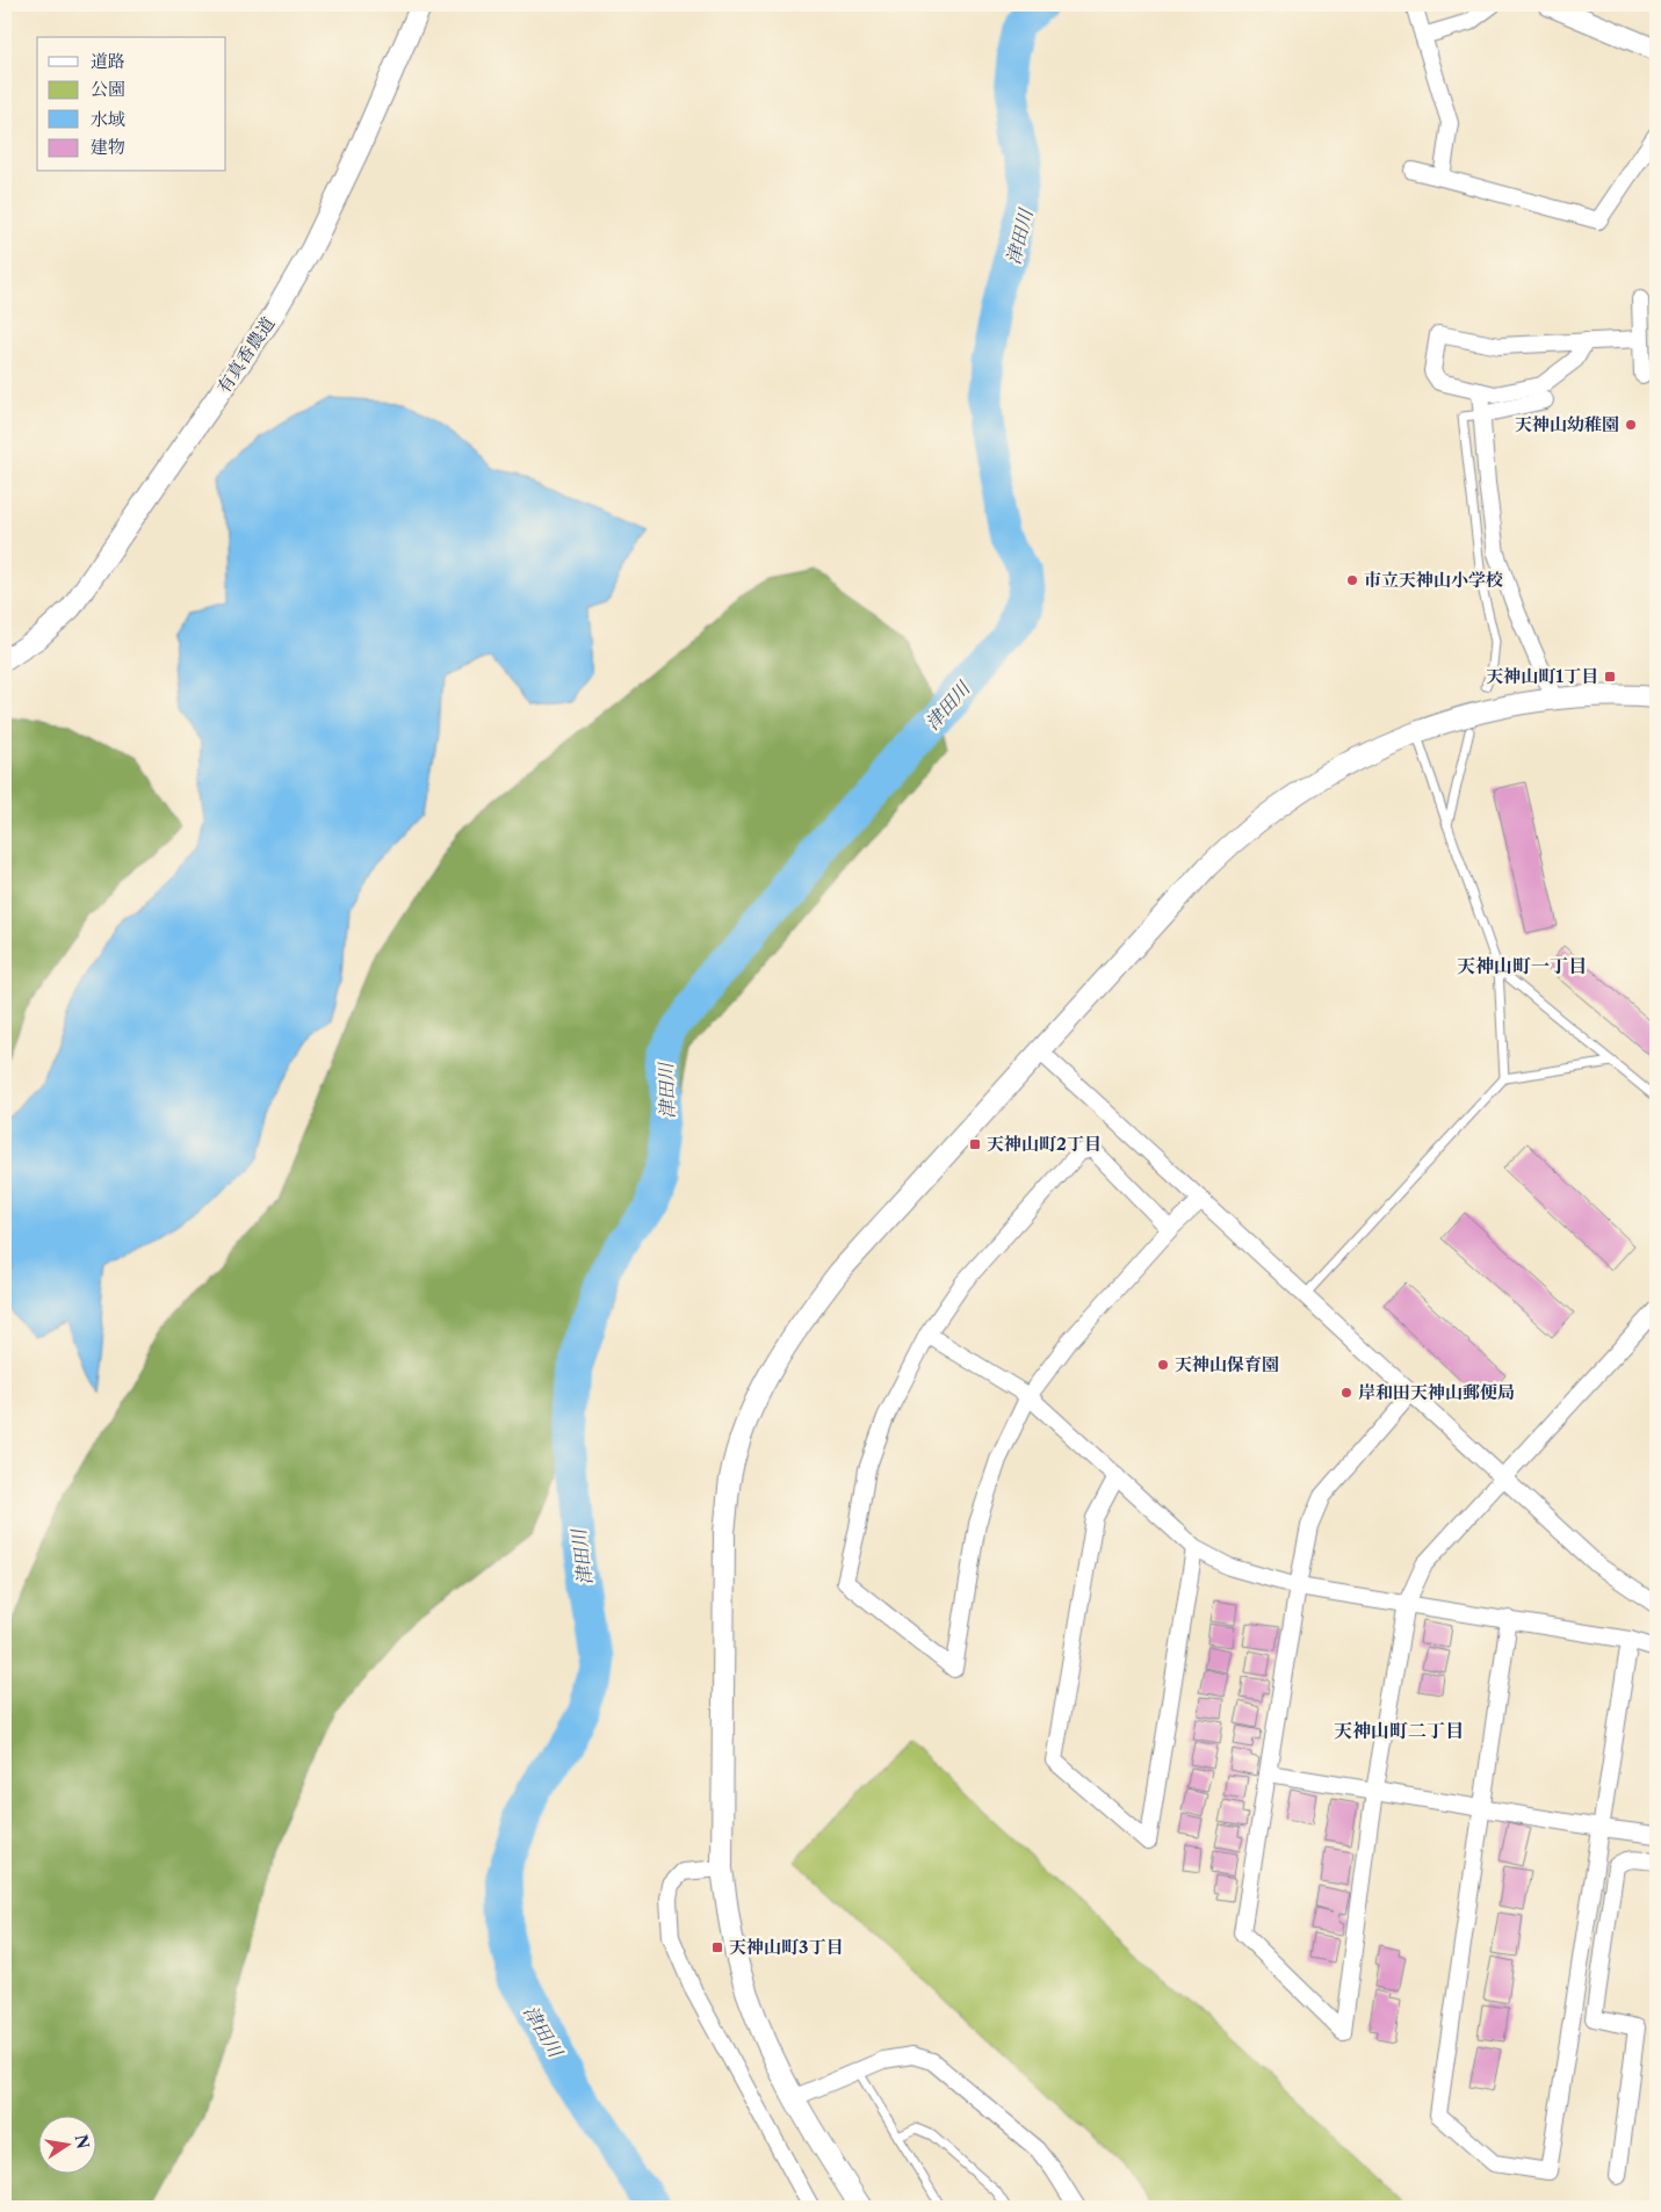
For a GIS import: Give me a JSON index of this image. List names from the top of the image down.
{
  "streets": {
    "street": ["有真香農道"]
  },
  "districts": ["天神山町一丁目", "天神山町二丁目"],
  "water": ["津田川"],
  "places": {
    "other": [
      "天神山幼稚園",
      "市立天神山小学校",
      "天神山保育園",
      "岸和田天神山郵便局"
    ],
    "transit": ["天神山町1丁目", "天神山町2丁目", "天神山町3丁目"]
  },
  "legend": [
    "道路",
    "公園",
    "水域",
    "建物"
  ],
  "north": "right"
}
